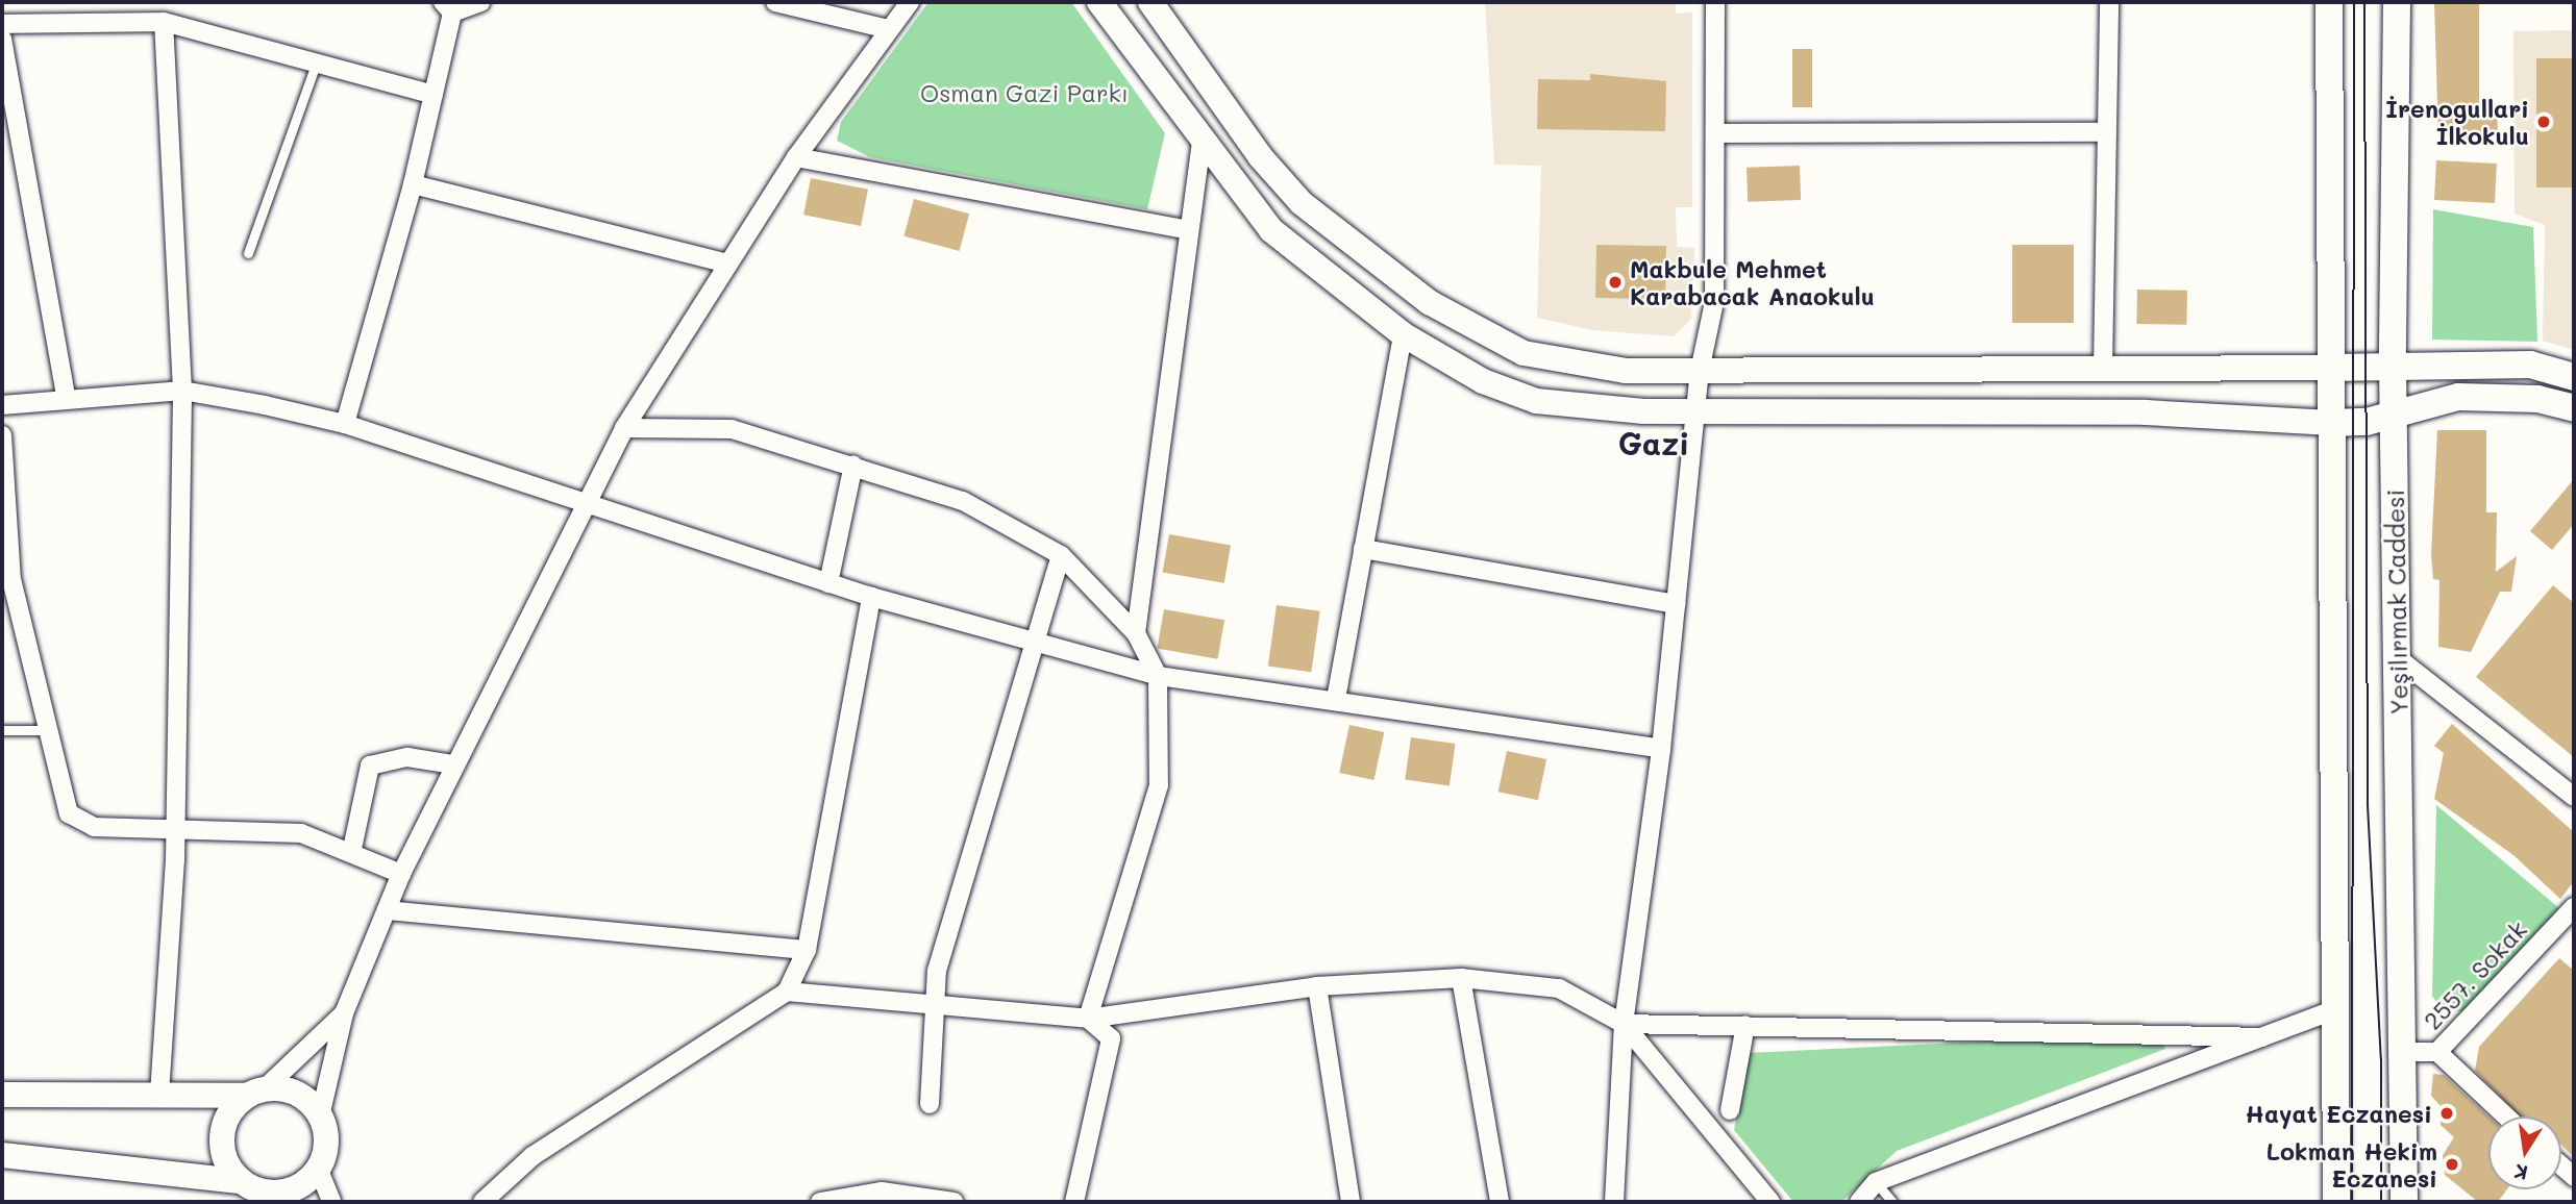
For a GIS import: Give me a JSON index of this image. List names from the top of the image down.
{
  "streets": {
    "main road": ["Yeşilırmak Caddesi"],
    "street": ["2557. Sokak"]
  },
  "crossings": [
    ["Yeşilırmak Caddesi", "2557. Sokak"]
  ],
  "districts": ["Gazi"],
  "parks": ["Osman Gazi Parkı"],
  "places": [
    "İrenogullari İlkokulu",
    "Makbule Mehmet Karabacak Anaokulu",
    "Hayat Eczanesi",
    "Lokman Hekim Eczanesi"
  ],
  "north": "bottom"
}
